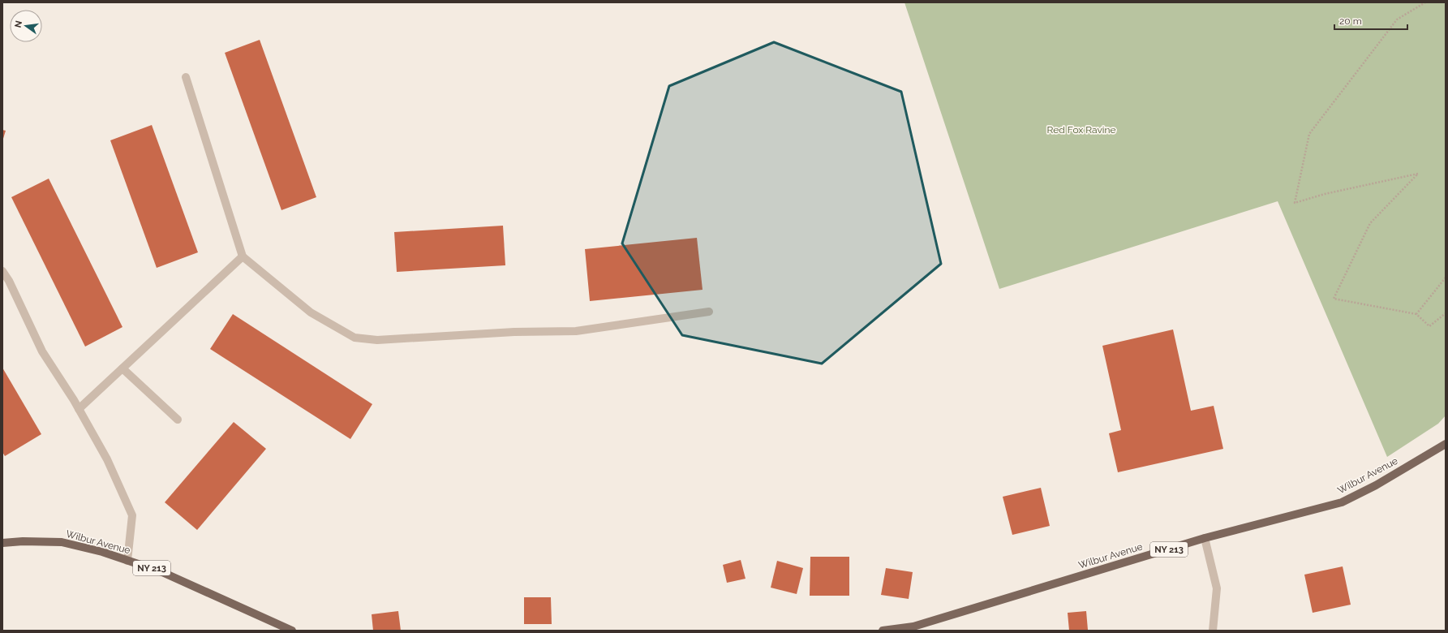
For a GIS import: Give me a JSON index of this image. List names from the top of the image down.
{
  "streets": {
    "main road": ["Wilbur Avenue", "NY 213"]
  },
  "parks": ["Red Fox Ravine"],
  "scale_bar": "20 m",
  "north": "left"
}
